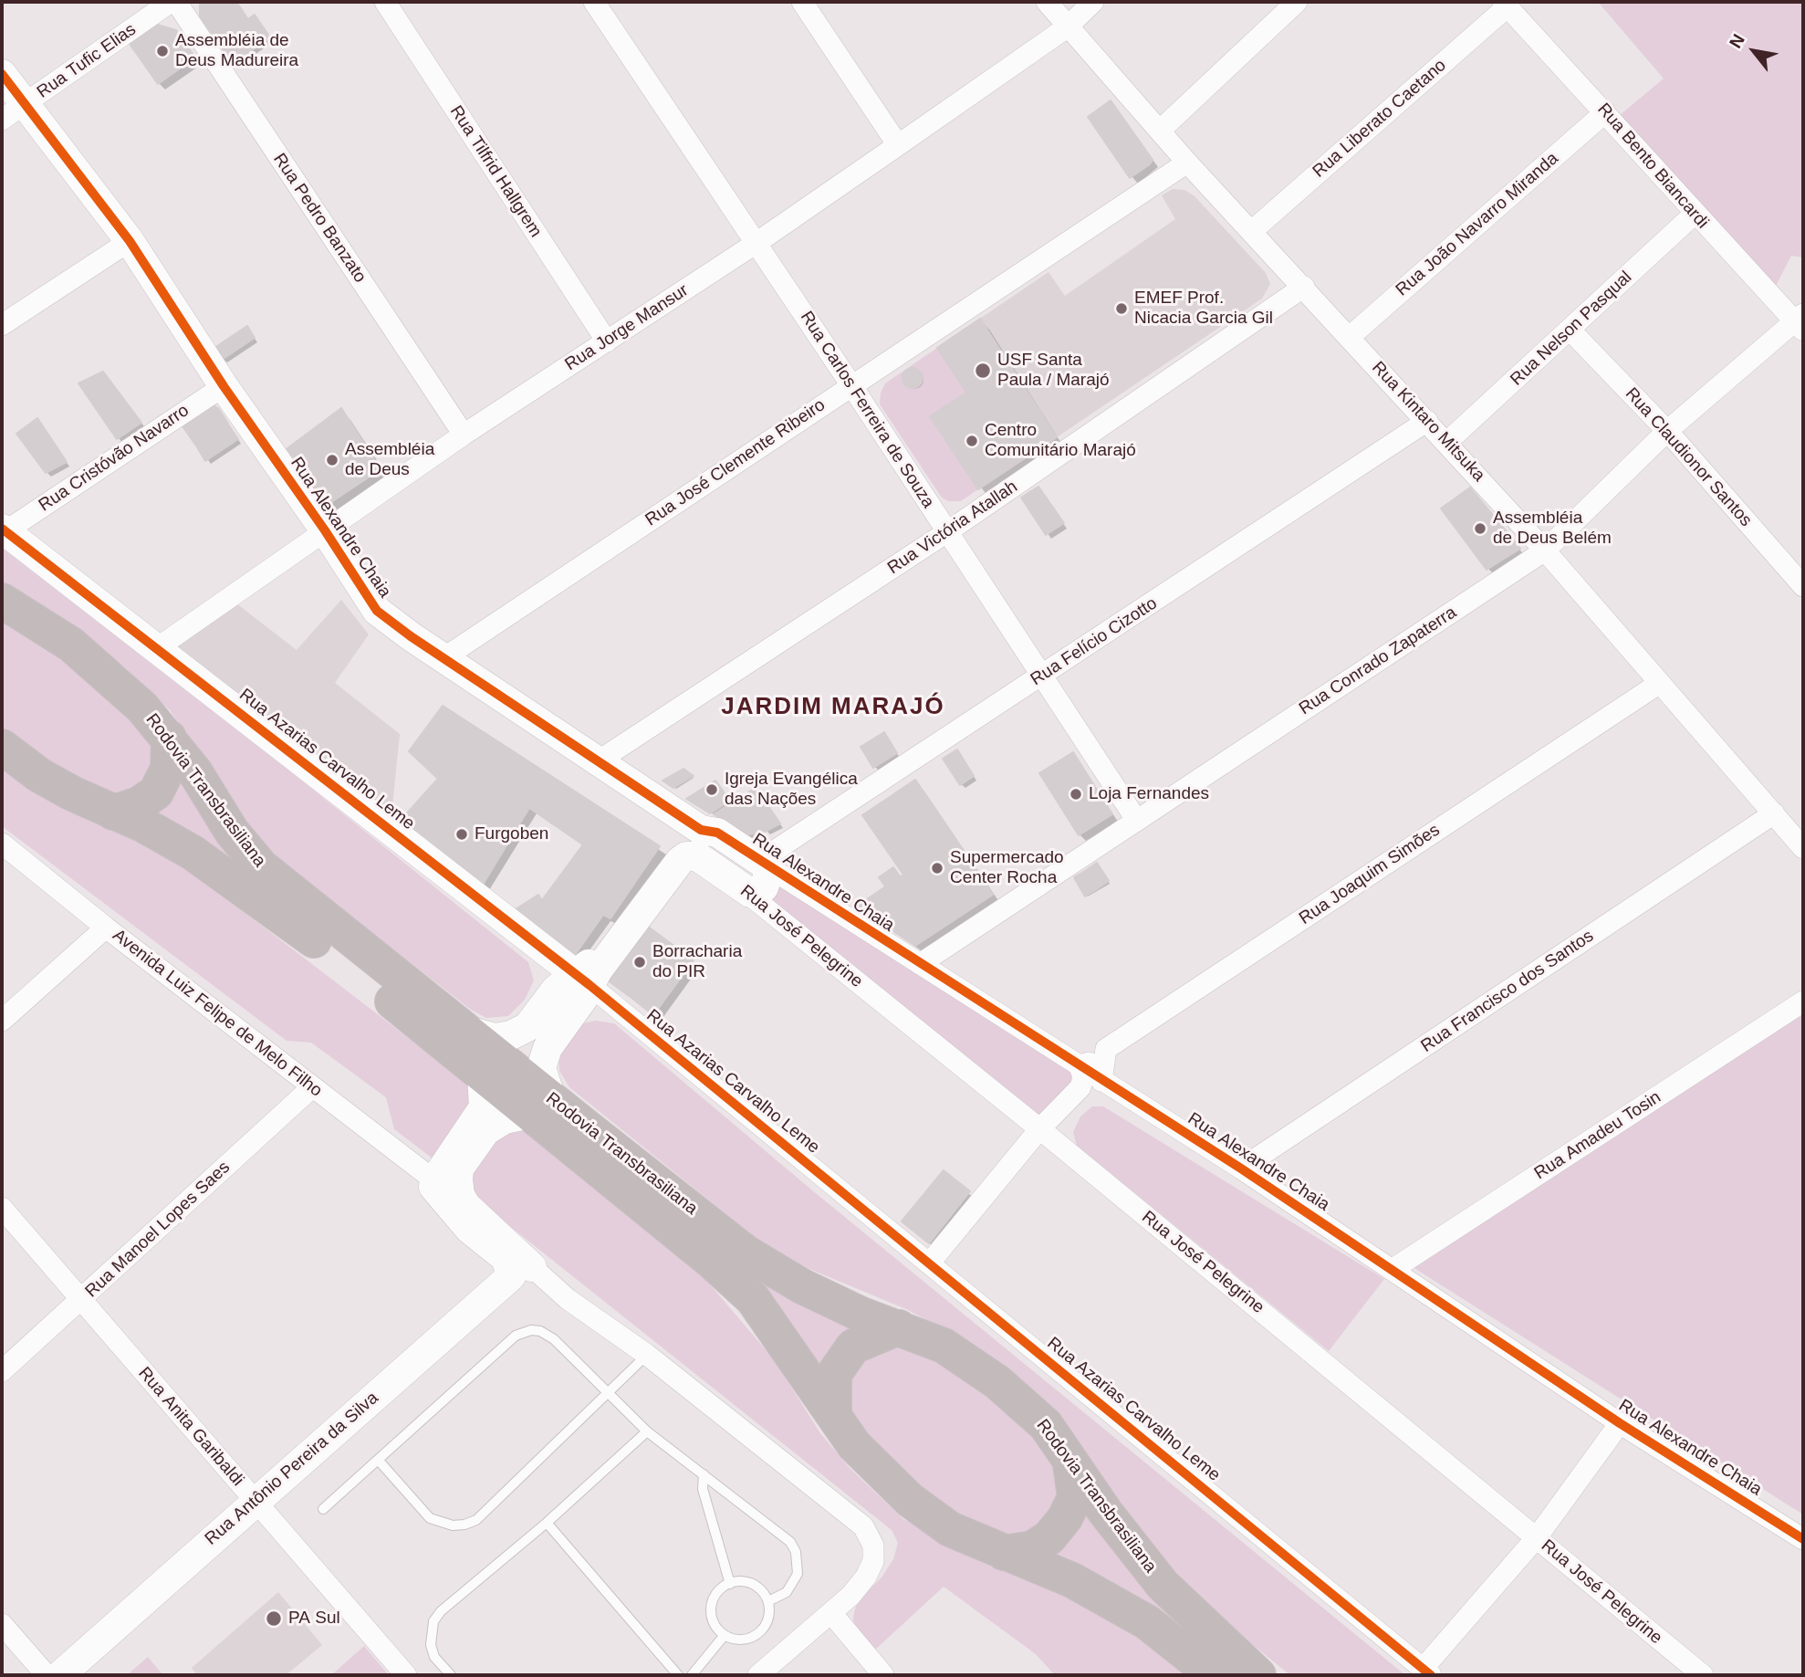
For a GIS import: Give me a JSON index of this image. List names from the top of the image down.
{
  "streets": {
    "highway": ["Rodovia Transbrasiliana"],
    "street": [
      "Rua Tufic Elias",
      "Rua Liberato Caetano",
      "Rua Bento Biancardi",
      "Rua Tilfrid Hallgrem",
      "Rua Pedro Banzato",
      "Rua João Navarro Miranda",
      "Rua Jorge Mansur",
      "Rua Nelson Pasqual",
      "Rua Carlos Ferreira de Souza",
      "Rua Kintaro Mitsuka",
      "Rua Claudionor Santos",
      "Rua Cristóvão Navarro",
      "Rua José Clemente Ribeiro",
      "Rua Alexandre Chaia",
      "Rua Victória Atallah",
      "Rua Felício Cizotto",
      "Rua Conrado Zapaterra",
      "Rua Azarias Carvalho Leme",
      "Rua Joaquim Simões",
      "Rua José Pelegrine",
      "Rua Francisco dos Santos",
      "Avenida Luiz Felipe de Melo Filho",
      "Rua Amadeu Tosin",
      "Rua Manoel Lopes Saes",
      "Rua Anita Garibaldi",
      "Rua Antônio Pereira da Silva"
    ]
  },
  "crossings": [
    ["Rua Tufic Elias", "Rua Pedro Banzato"],
    ["Rua Tufic Elias", "Rua Alexandre Chaia"],
    ["Rua Liberato Caetano", "Rua Bento Biancardi"],
    ["Rua Liberato Caetano", "Rua Kintaro Mitsuka"],
    ["Rua Bento Biancardi", "Rua João Navarro Miranda"],
    ["Rua Bento Biancardi", "Rua Nelson Pasqual"],
    ["Rua Bento Biancardi", "Rua Conrado Zapaterra"],
    ["Rua Tilfrid Hallgrem", "Rua Jorge Mansur"],
    ["Rua Pedro Banzato", "Rua Jorge Mansur"],
    ["Rua João Navarro Miranda", "Rua Kintaro Mitsuka"],
    ["Rua Jorge Mansur", "Rua Carlos Ferreira de Souza"],
    ["Rua Jorge Mansur", "Rua Kintaro Mitsuka"],
    ["Rua Jorge Mansur", "Rua Alexandre Chaia"],
    ["Rua Jorge Mansur", "Rua Azarias Carvalho Leme"],
    ["Rua Nelson Pasqual", "Rua Kintaro Mitsuka"],
    ["Rua Nelson Pasqual", "Rua Claudionor Santos"],
    ["Rua Carlos Ferreira de Souza", "Rua José Clemente Ribeiro"],
    ["Rua Carlos Ferreira de Souza", "Rua Victória Atallah"],
    ["Rua Carlos Ferreira de Souza", "Rua Felício Cizotto"],
    ["Rua Carlos Ferreira de Souza", "Rua Conrado Zapaterra"],
    ["Rua Kintaro Mitsuka", "Rua José Clemente Ribeiro"],
    ["Rua Kintaro Mitsuka", "Rua Victória Atallah"],
    ["Rua Kintaro Mitsuka", "Rua Felício Cizotto"],
    ["Rua Kintaro Mitsuka", "Rua Conrado Zapaterra"],
    ["Rua Kintaro Mitsuka", "Rua Joaquim Simões"],
    ["Rua Kintaro Mitsuka", "Rua Francisco dos Santos"],
    ["Rua Claudionor Santos", "Rua Conrado Zapaterra"],
    ["Rua Cristóvão Navarro", "Rua Alexandre Chaia"],
    ["Rua Cristóvão Navarro", "Rua Azarias Carvalho Leme"],
    ["Rua José Clemente Ribeiro", "Rua Alexandre Chaia"],
    ["Rua Alexandre Chaia", "Rua Victória Atallah"],
    ["Rua Alexandre Chaia", "Rua Felício Cizotto"],
    ["Rua Alexandre Chaia", "Rua Conrado Zapaterra"],
    ["Rua Alexandre Chaia", "Rua Joaquim Simões"],
    ["Rua Alexandre Chaia", "Rua José Pelegrine"],
    ["Rua Alexandre Chaia", "Rua Francisco dos Santos"],
    ["Rua Alexandre Chaia", "Rua Amadeu Tosin"],
    ["Avenida Luiz Felipe de Melo Filho", "Rua Manoel Lopes Saes"],
    ["Rua Manoel Lopes Saes", "Rua Anita Garibaldi"],
    ["Rua Anita Garibaldi", "Rua Antônio Pereira da Silva"]
  ],
  "districts": ["JARDIM MARAJÓ"],
  "places": [
    "Assembléia de Deus Madureira",
    "EMEF Prof. Nicacia Garcia Gil",
    "USF Santa Paula / Marajó",
    "Centro Comunitário Marajó",
    "Assembléia de Deus",
    "Assembléia de Deus Belém",
    "Igreja Evangélica das Nações",
    "Loja Fernandes",
    "Furgoben",
    "Supermercado Center Rocha",
    "Borracharia do PIR",
    "PA Sul"
  ],
  "north": "top left"
}
